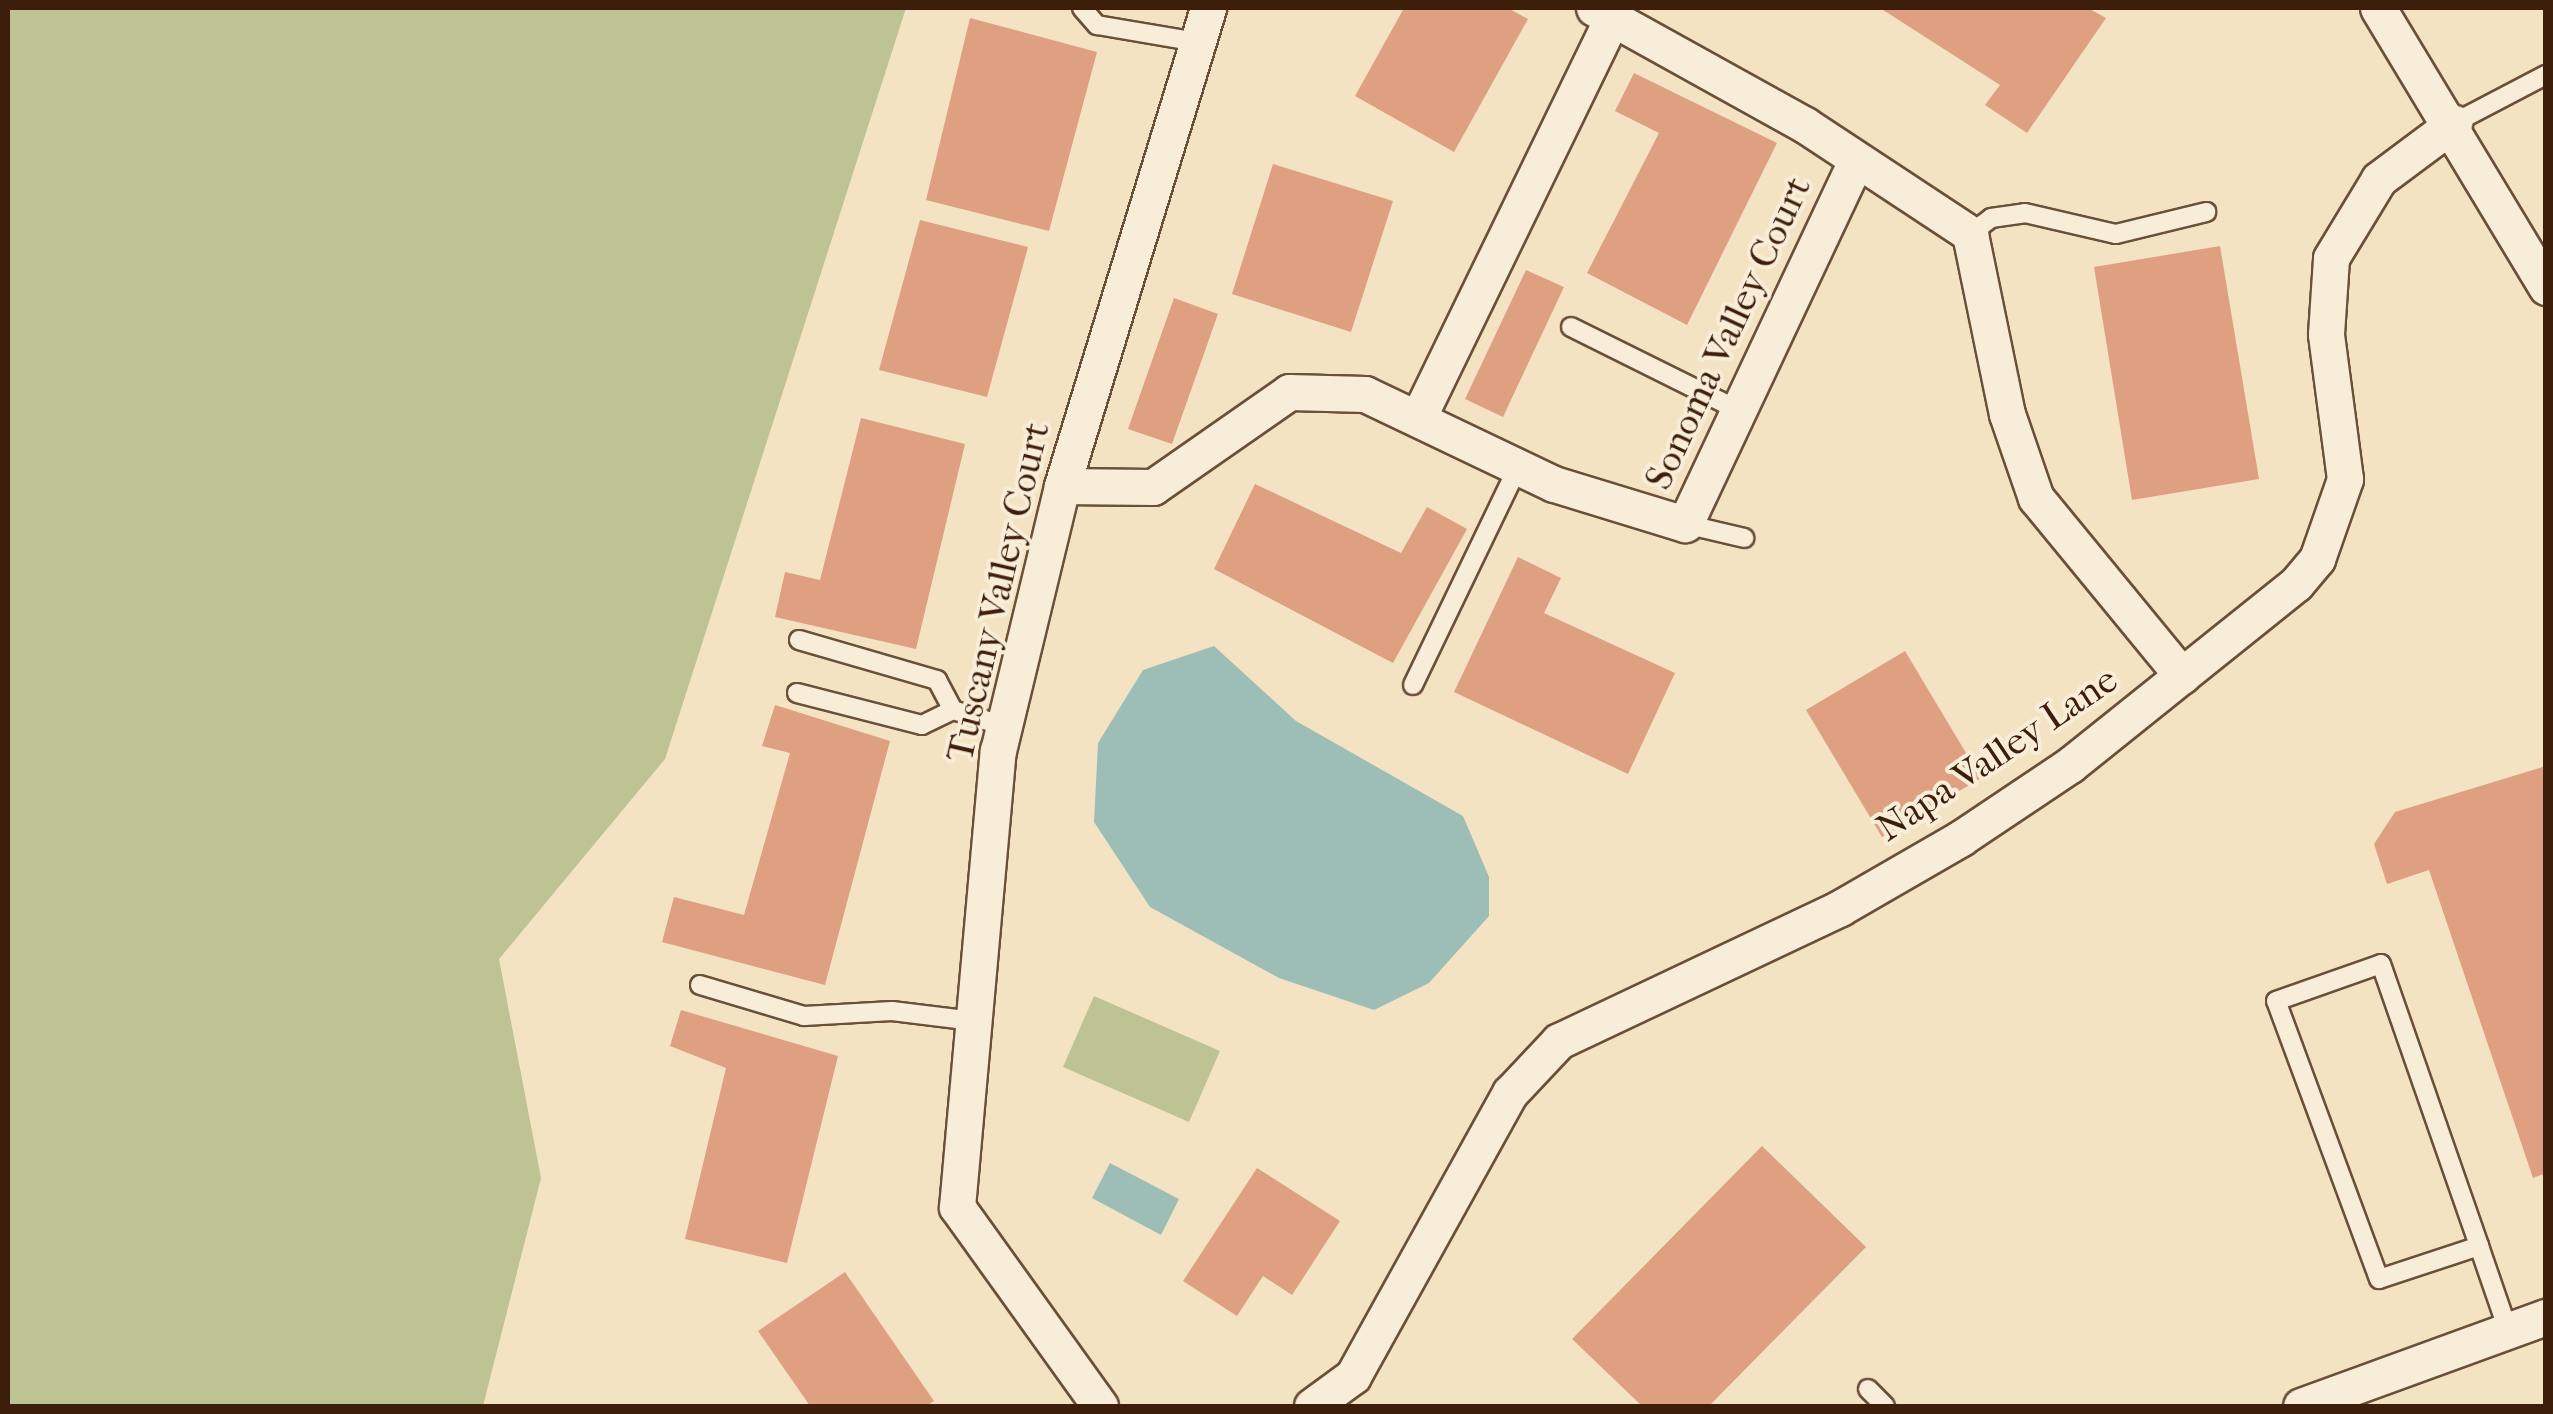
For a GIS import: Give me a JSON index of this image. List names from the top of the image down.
{
  "streets": {
    "street": ["Sonoma Valley Court", "Tuscany Valley Court", "Napa Valley Lane"]
  },
  "crossings": [
    ["Sonoma Valley Court", "Tuscany Valley Court"]
  ]
}
